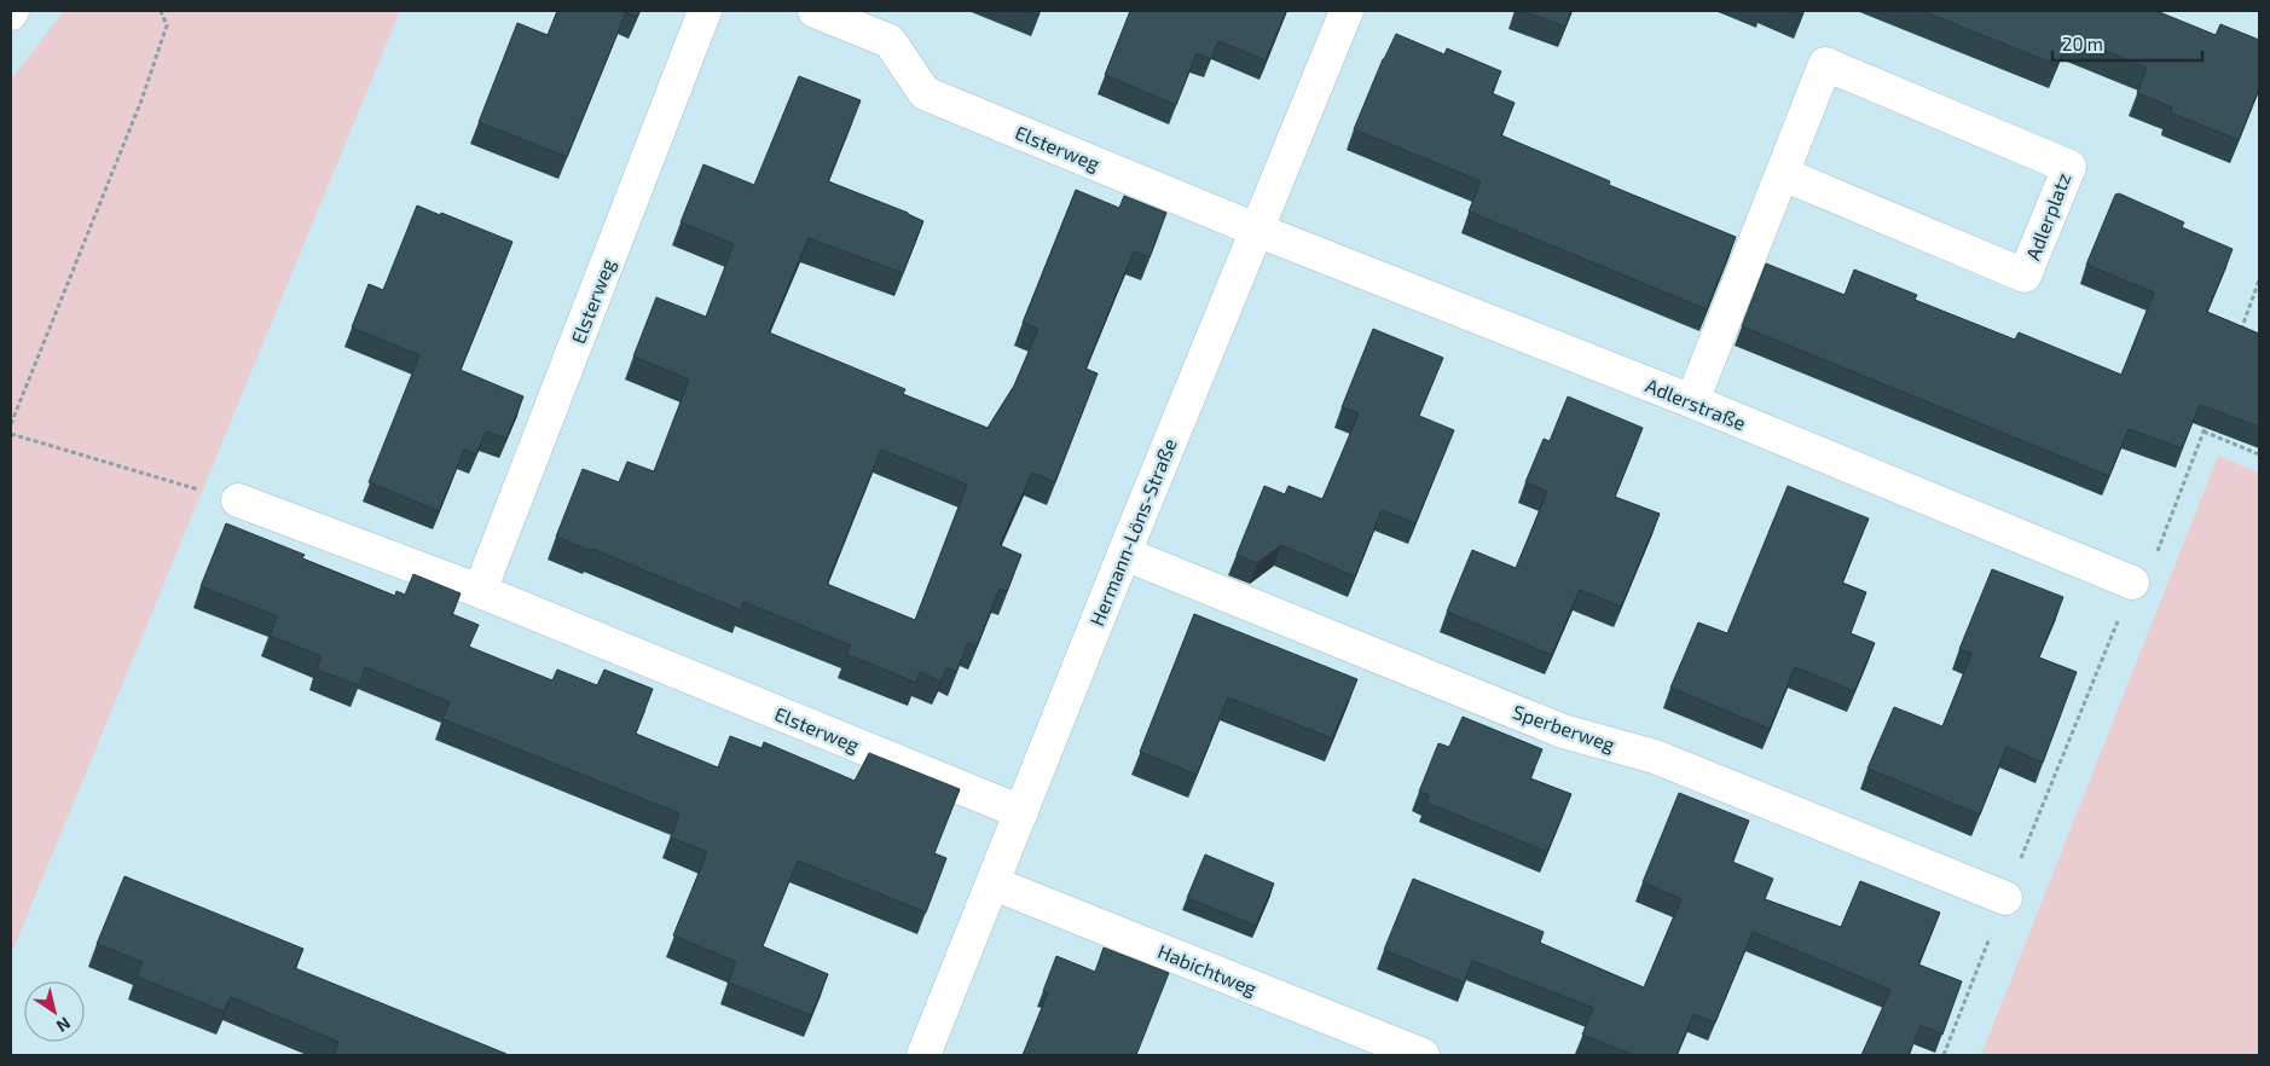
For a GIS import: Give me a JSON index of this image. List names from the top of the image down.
{
  "streets": {
    "street": [
      "Elsterweg",
      "Adlerplatz",
      "Adlerstraße",
      "Hermann-Löns-Straße",
      "Sperberweg",
      "Habichtweg"
    ]
  },
  "crossings": [
    ["Elsterweg", "Adlerstraße"],
    ["Elsterweg", "Hermann-Löns-Straße"],
    ["Adlerplatz", "Adlerstraße"],
    ["Adlerstraße", "Hermann-Löns-Straße"],
    ["Hermann-Löns-Straße", "Sperberweg"],
    ["Hermann-Löns-Straße", "Habichtweg"]
  ],
  "scale_bar": "20 m",
  "north": "bottom right"
}
